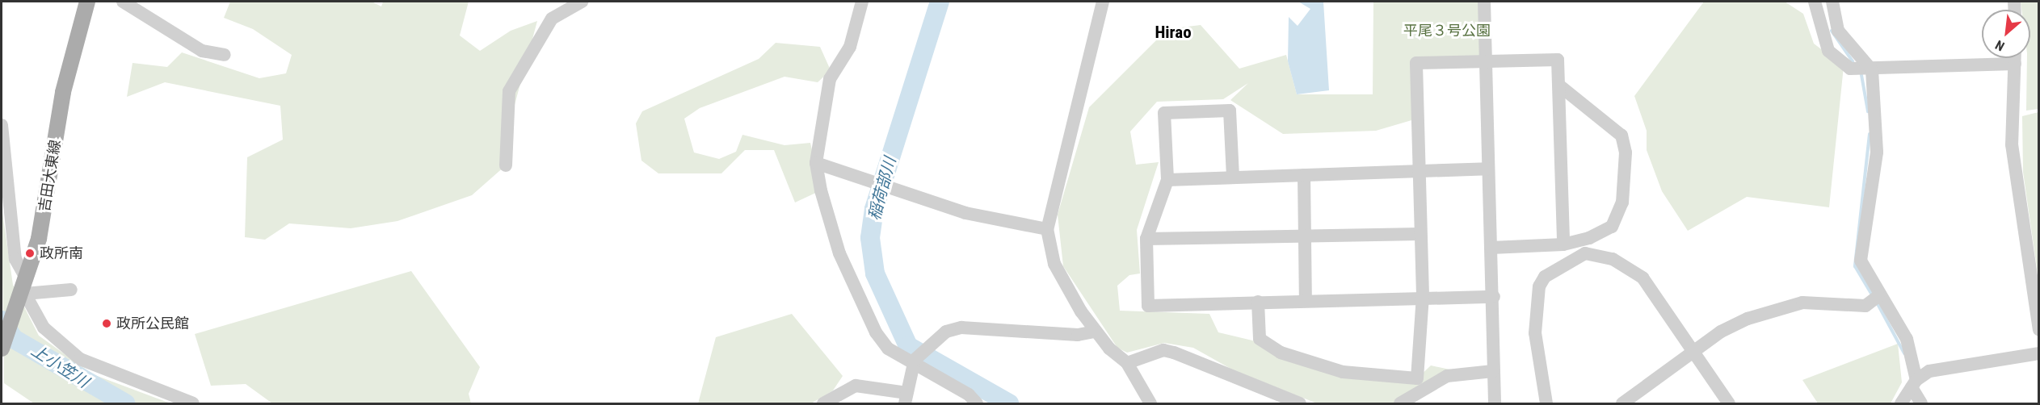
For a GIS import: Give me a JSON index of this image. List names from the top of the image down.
{
  "streets": {
    "main road": ["吉田大東線"]
  },
  "districts": ["Hirao"],
  "water": ["稲荷部川", "上小笠川"],
  "parks": ["平尾３号公園"],
  "places": ["政所南", "政所公民館"],
  "north": "bottom left"
}
